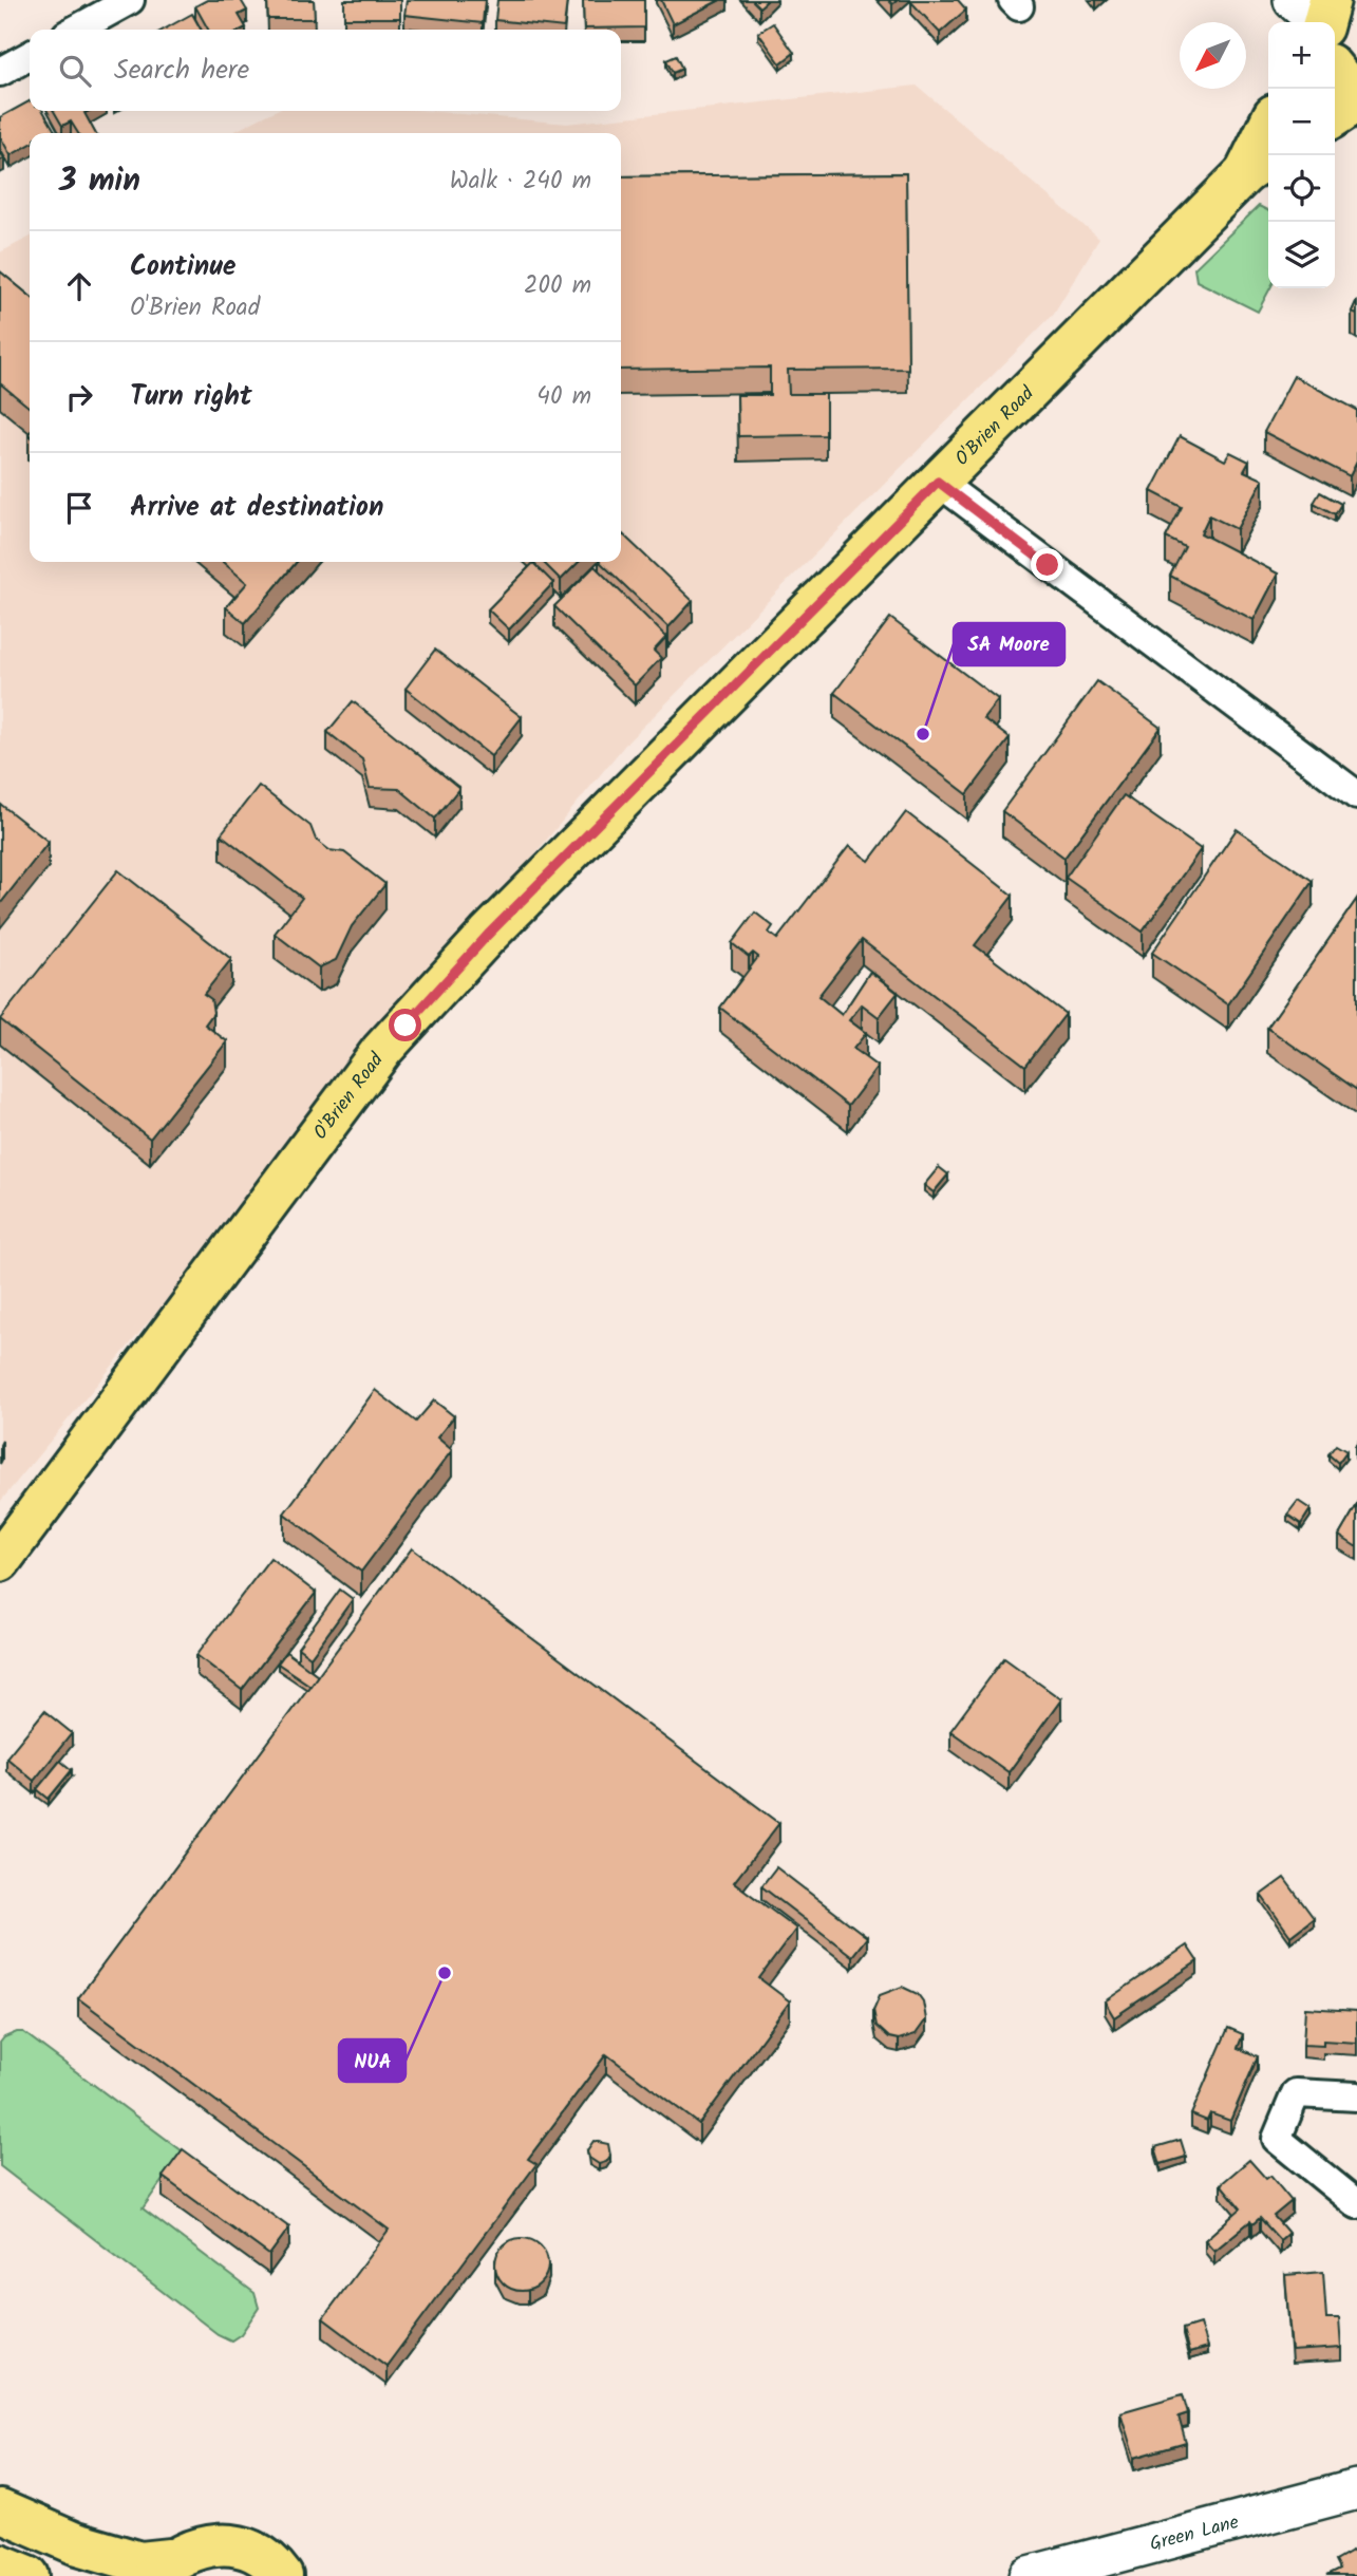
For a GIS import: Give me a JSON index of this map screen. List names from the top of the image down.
{
  "streets": {
    "main road": ["O'Brien Road", "Green Lane"]
  },
  "places": ["SA Moore", "NUA"],
  "north": "bottom left",
  "page": {
    "map_buttons": ["+", "−"],
    "search": "Search here",
    "heading": ["3 min", "Walk · 240 m"],
    "list": [
      ["Continue", "O'Brien Road", "200 m"],
      ["Turn right", "40 m"],
      "Arrive at destination"
    ]
  }
}
